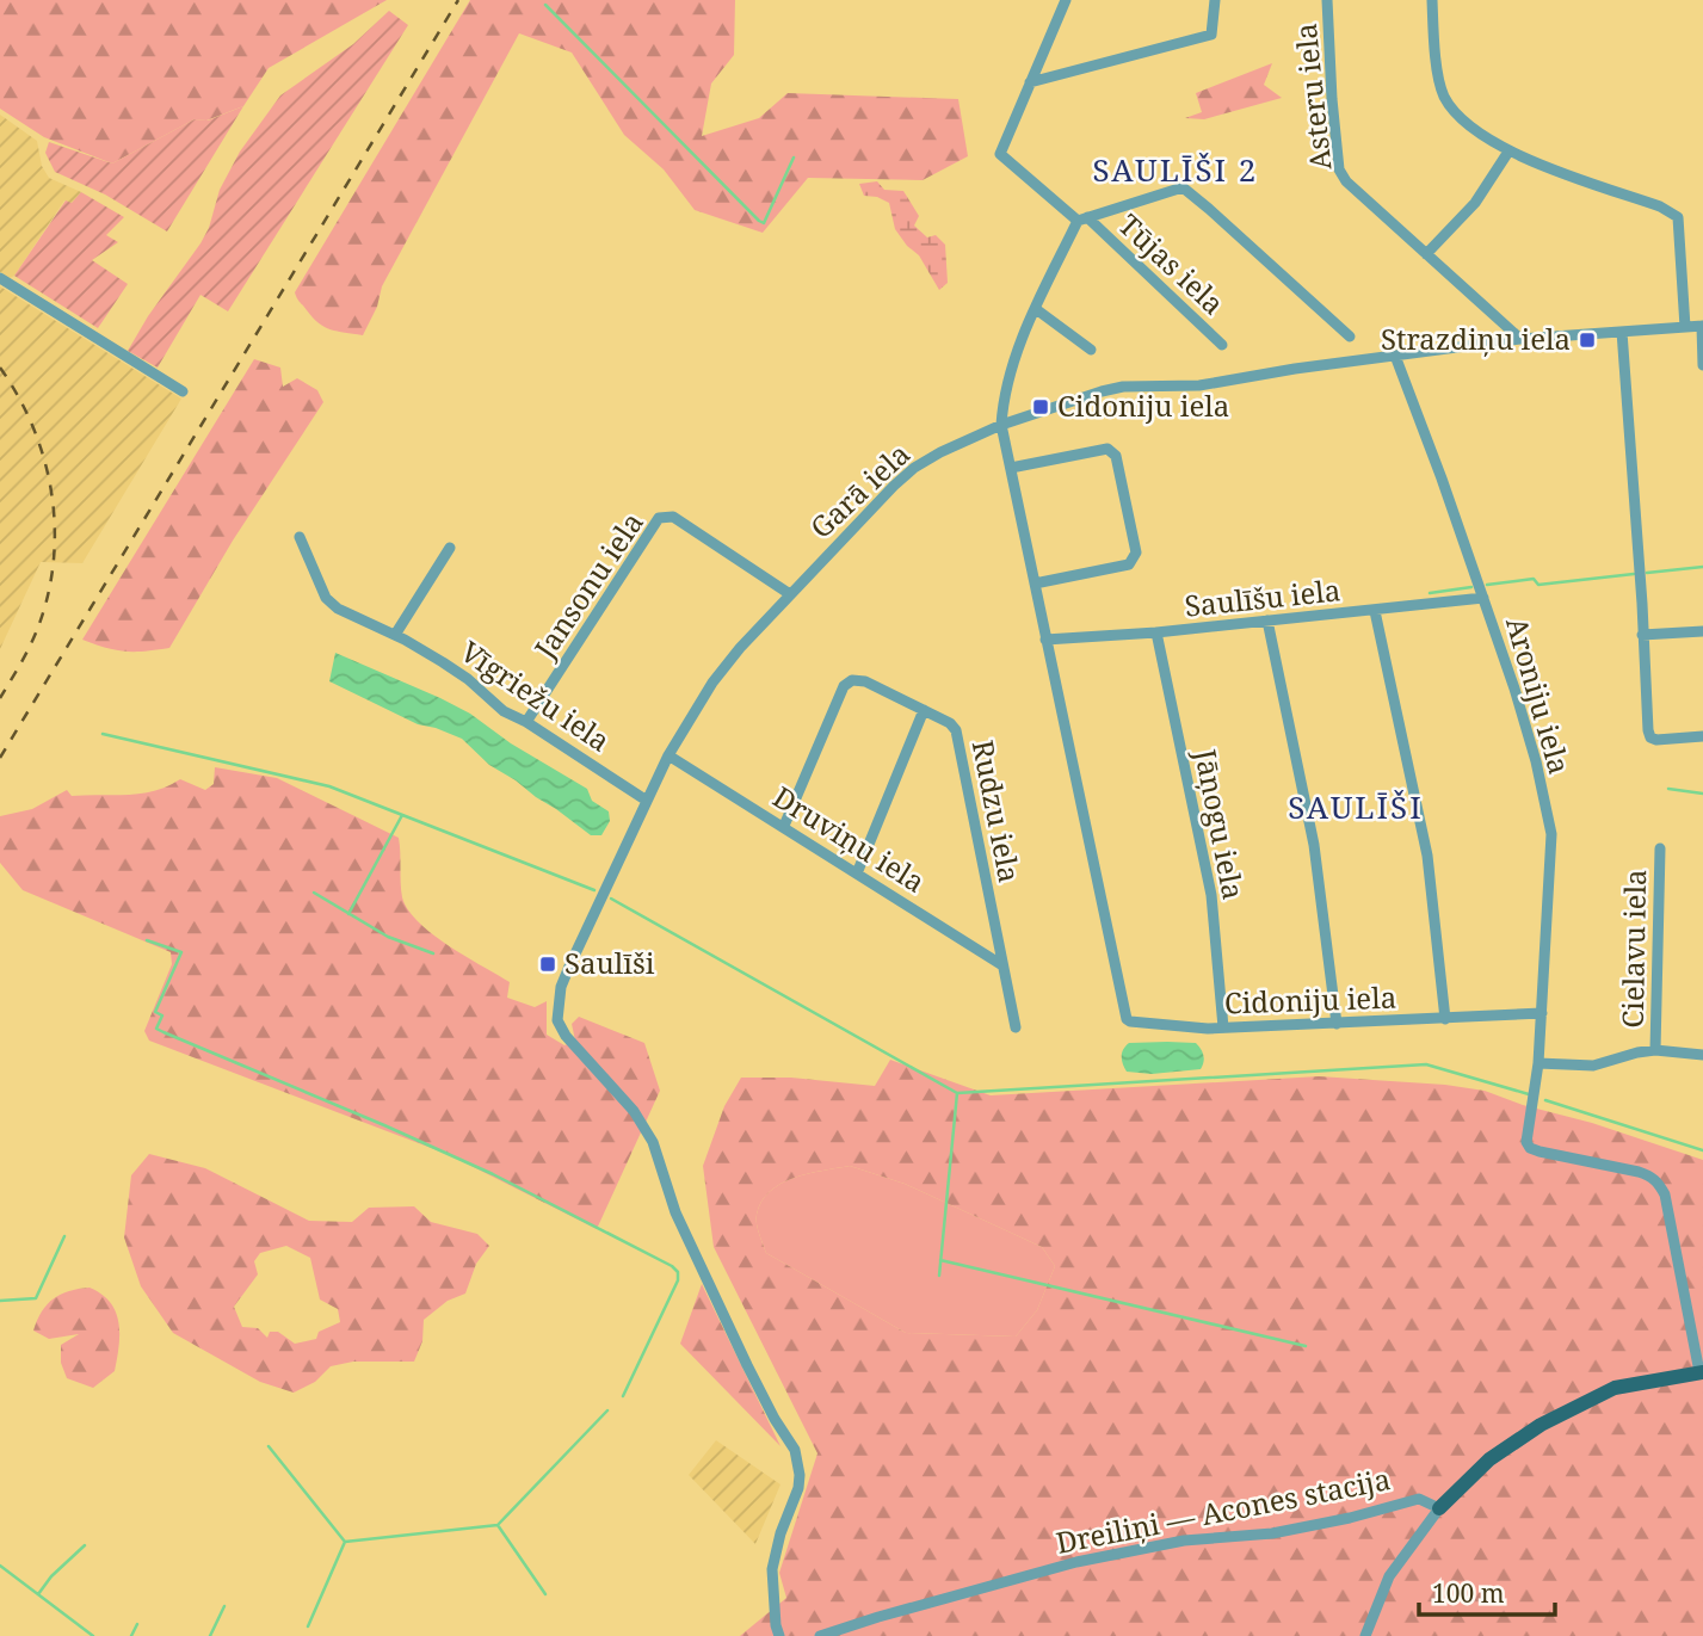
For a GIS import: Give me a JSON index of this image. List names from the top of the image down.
{
  "streets": {
    "street": [
      "Asteru iela",
      "Tūjas iela",
      "Garā iela",
      "Jansonu iela",
      "Saulīšu iela",
      "Aroniju iela",
      "Vīgriežu iela",
      "Rudzu iela",
      "Jāņogu iela",
      "Druviņu iela",
      "Cielavu iela",
      "Cidoniju iela",
      "Dreiliņi — Acones stacija"
    ]
  },
  "crossings": [
    ["Asteru iela", "Garā iela"],
    ["Tūjas iela", "Cidoniju iela"],
    ["Garā iela", "Jansonu iela"],
    ["Garā iela", "Aroniju iela"],
    ["Garā iela", "Vīgriežu iela"],
    ["Garā iela", "Druviņu iela"],
    ["Garā iela", "Cidoniju iela"],
    ["Jansonu iela", "Vīgriežu iela"],
    ["Saulīšu iela", "Aroniju iela"],
    ["Saulīšu iela", "Jāņogu iela"],
    ["Saulīšu iela", "Cidoniju iela"],
    ["Aroniju iela", "Cidoniju iela"],
    ["Rudzu iela", "Druviņu iela"],
    ["Jāņogu iela", "Cidoniju iela"]
  ],
  "districts": ["SAULĪŠI 2", "SAULĪŠI"],
  "places": {
    "transit": ["Strazdiņu iela", "Cidoniju iela", "Saulīši"]
  },
  "scale_bar": "100 m"
}
